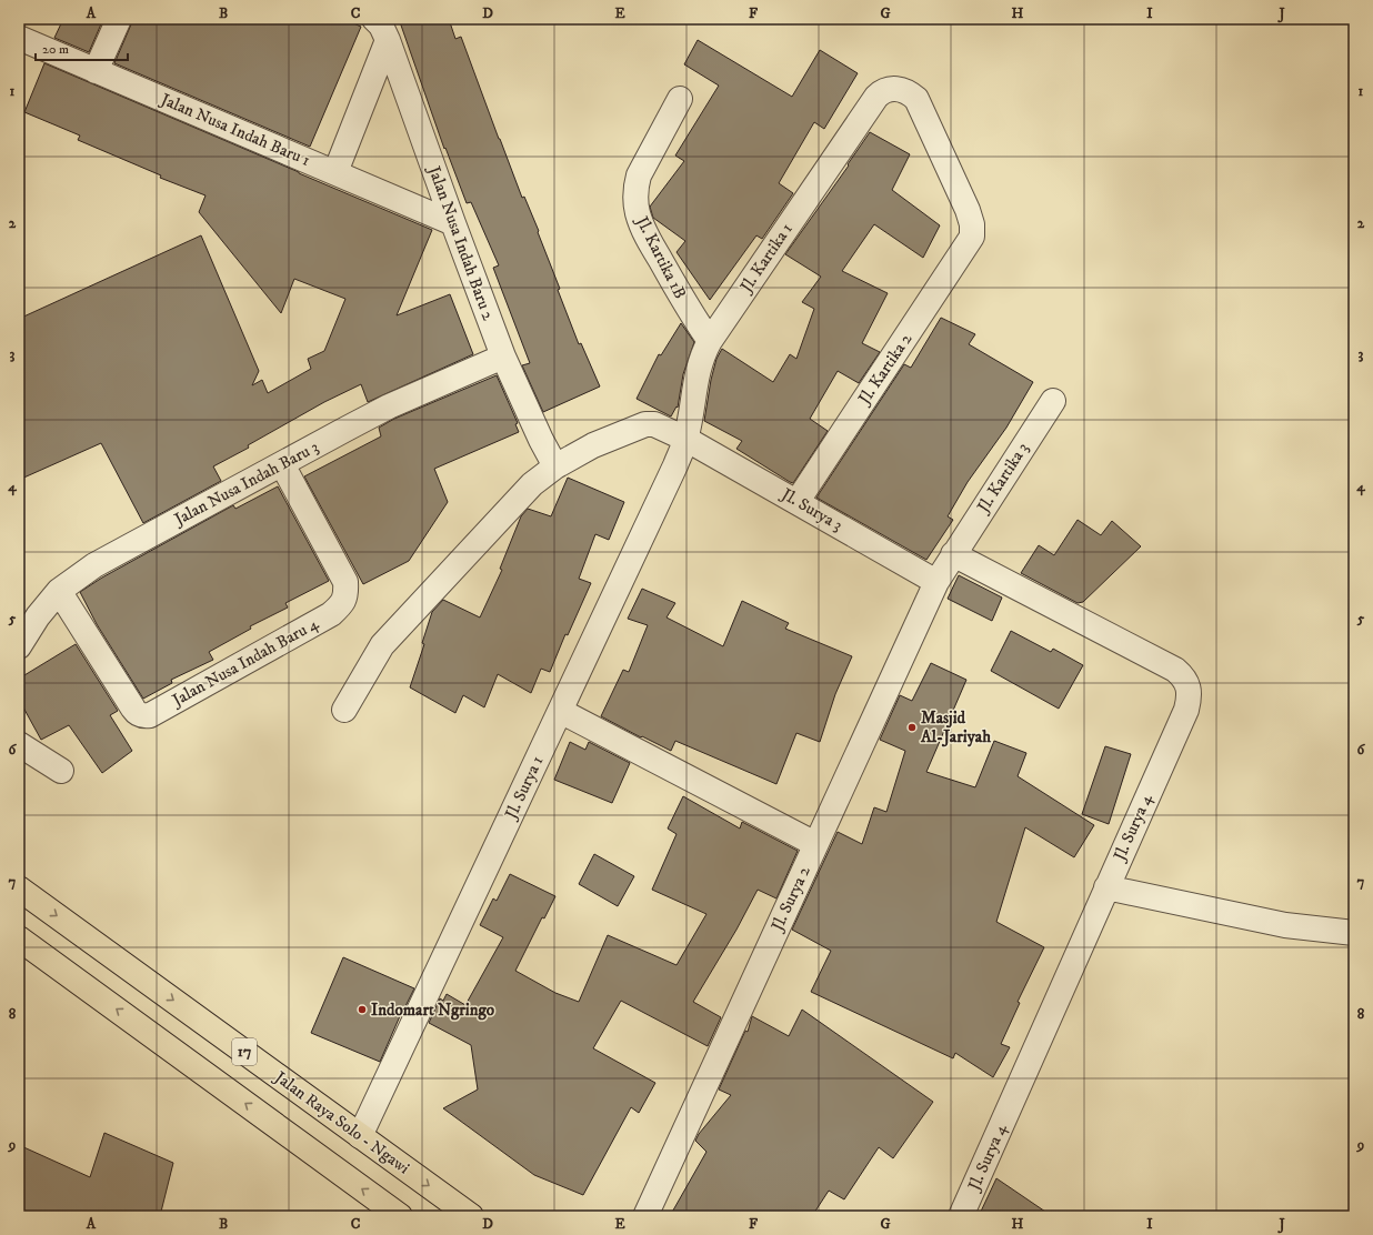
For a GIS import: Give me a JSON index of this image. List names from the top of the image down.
{
  "streets": {
    "highway": ["17", "Jalan Raya Solo - Ngawi"],
    "street": [
      "Jalan Nusa Indah Baru 1",
      "Jalan Nusa Indah Baru 2",
      "Jl. Kartika 1B",
      "Jl. Kartika 1",
      "Jl. Kartika 2",
      "Jl. Kartika 3",
      "Jalan Nusa Indah Baru 3",
      "Jl. Surya 3",
      "Jalan Nusa Indah Baru 4",
      "Jl. Surya 1",
      "Jl. Surya 4",
      "Jl. Surya 2"
    ]
  },
  "crossings": [
    ["Jalan Nusa Indah Baru 1", "Jalan Nusa Indah Baru 2"],
    ["Jalan Nusa Indah Baru 2", "Jalan Nusa Indah Baru 3"],
    ["Jalan Nusa Indah Baru 2", "Jl. Surya 3"],
    ["Jl. Kartika 1B", "Jl. Kartika 1"],
    ["Jl. Kartika 1", "Jl. Kartika 2"],
    ["Jl. Kartika 1", "Jl. Surya 3"],
    ["Jl. Kartika 1", "Jl. Surya 1"],
    ["Jl. Kartika 2", "Jl. Surya 3"],
    ["Jl. Kartika 3", "Jl. Surya 3"],
    ["Jl. Kartika 3", "Jl. Surya 4"],
    ["Jl. Kartika 3", "Jl. Surya 2"],
    ["Jalan Nusa Indah Baru 3", "Jalan Nusa Indah Baru 4"],
    ["Jl. Surya 3", "Jl. Surya 1"],
    ["Jl. Surya 3", "Jl. Surya 2"],
    ["Jl. Surya 1", "Jalan Raya Solo - Ngawi"]
  ],
  "places": ["Masjid Al-Jariyah", "Indomart Ngringo"],
  "scale_bar": "20 m",
  "grid": {
    "columns": [
      "A",
      "B",
      "C",
      "D",
      "E",
      "F",
      "G",
      "H",
      "I",
      "J"
    ],
    "rows": [
      "1",
      "2",
      "3",
      "4",
      "5",
      "6",
      "7",
      "8",
      "9"
    ]
  }
}
